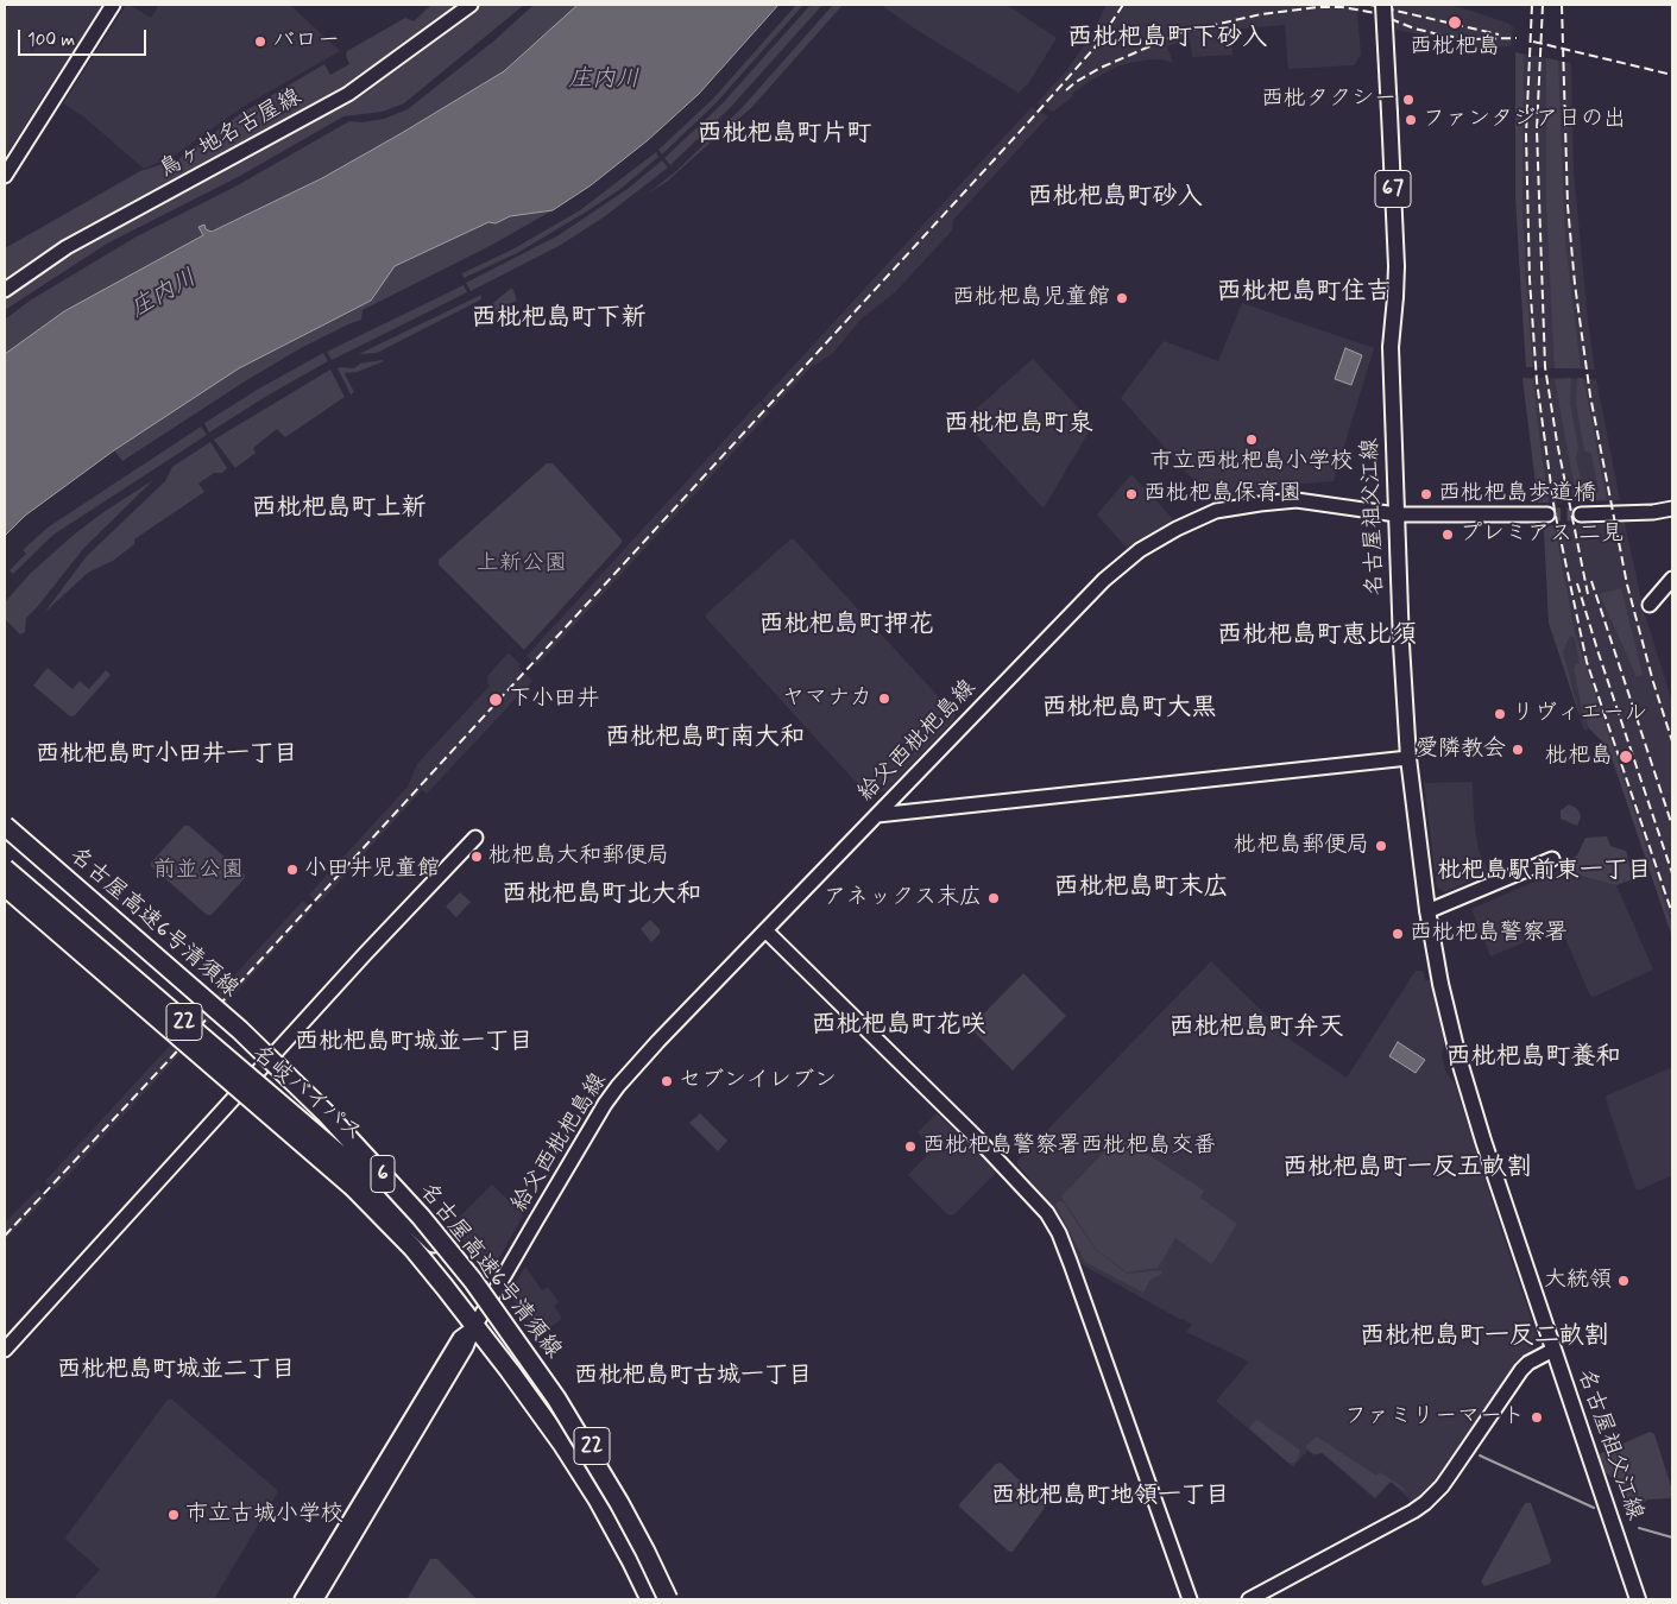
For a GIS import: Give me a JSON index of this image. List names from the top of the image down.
{
  "streets": {
    "highway": [
      "名古屋高速6号清須線",
      "22",
      "名岐バイパス",
      "6"
    ],
    "main road": ["67", "名古屋祖父江線"],
    "street": ["鳥ヶ地名古屋線", "給父西枇杷島線"]
  },
  "crossings": [
    ["名古屋祖父江線", "給父西枇杷島線"],
    ["給父西枇杷島線", "名岐バイパス"]
  ],
  "districts": [
    "西枇杷島町下砂入",
    "西枇杷島町片町",
    "西枇杷島町砂入",
    "西枇杷島町住吉",
    "西枇杷島町下新",
    "西枇杷島町泉",
    "西枇杷島町上新",
    "西枇杷島町押花",
    "西枇杷島町恵比須",
    "西枇杷島町大黒",
    "西枇杷島町南大和",
    "西枇杷島町小田井一丁目",
    "枇杷島駅前東一丁目",
    "西枇杷島町末広",
    "西枇杷島町北大和",
    "西枇杷島町花咲",
    "西枇杷島町弁天",
    "西枇杷島町城並一丁目",
    "西枇杷島町養和",
    "西枇杷島町一反五畝割",
    "西枇杷島町一反二畝割",
    "西枇杷島町城並二丁目",
    "西枇杷島町古城一丁目",
    "西枇杷島町地領一丁目"
  ],
  "water": ["庄内川"],
  "parks": ["上新公園", "前並公園"],
  "places": [
    "西枇杷島",
    "バロー",
    "西枇タクシー",
    "ファンタジア日の出",
    "西枇杷島児童館",
    "市立西枇杷島小学校",
    "西枇杷島保育園",
    "西枇杷島歩道橋",
    "プレミアス 二見",
    "ヤマナカ",
    "下小田井",
    "リヴィエール",
    "愛隣教会",
    "枇杷島",
    "枇杷島郵便局",
    "枇杷島大和郵便局",
    "小田井児童館",
    "アネックス末広",
    "西枇杷島警察署",
    "セブンイレブン",
    "西枇杷島警察署西枇杷島交番",
    "大統領",
    "ファミリーマート",
    "市立古城小学校"
  ],
  "scale_bar": "100 m"
}
